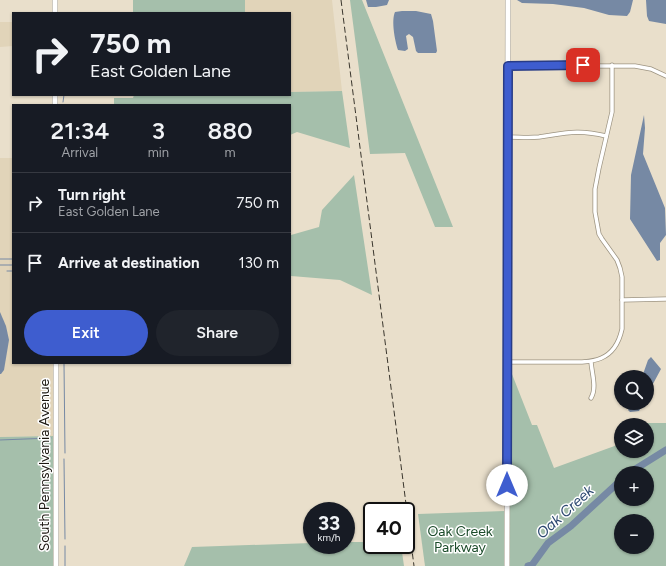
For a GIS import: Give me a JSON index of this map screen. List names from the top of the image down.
{
  "streets": {
    "street": ["South Pennsylvania Avenue"]
  },
  "water": ["Oak Creek"],
  "parks": ["Oak Creek Parkway"],
  "page": {
    "turn": ["750 m", "East Golden Lane"],
    "eta": [
      "21:34",
      "Arrival",
      "3",
      "min",
      "880",
      "m"
    ],
    "list": [
      {
        "name": "Turn right",
        "note": "East Golden Lane",
        "value": "750 m"
      },
      {
        "name": "Arrive at destination",
        "value": "130 m"
      }
    ],
    "buttons": ["Exit", "Share"],
    "map_buttons": ["+", "−"],
    "speed": "33 km/h",
    "limit": "40"
  }
}
